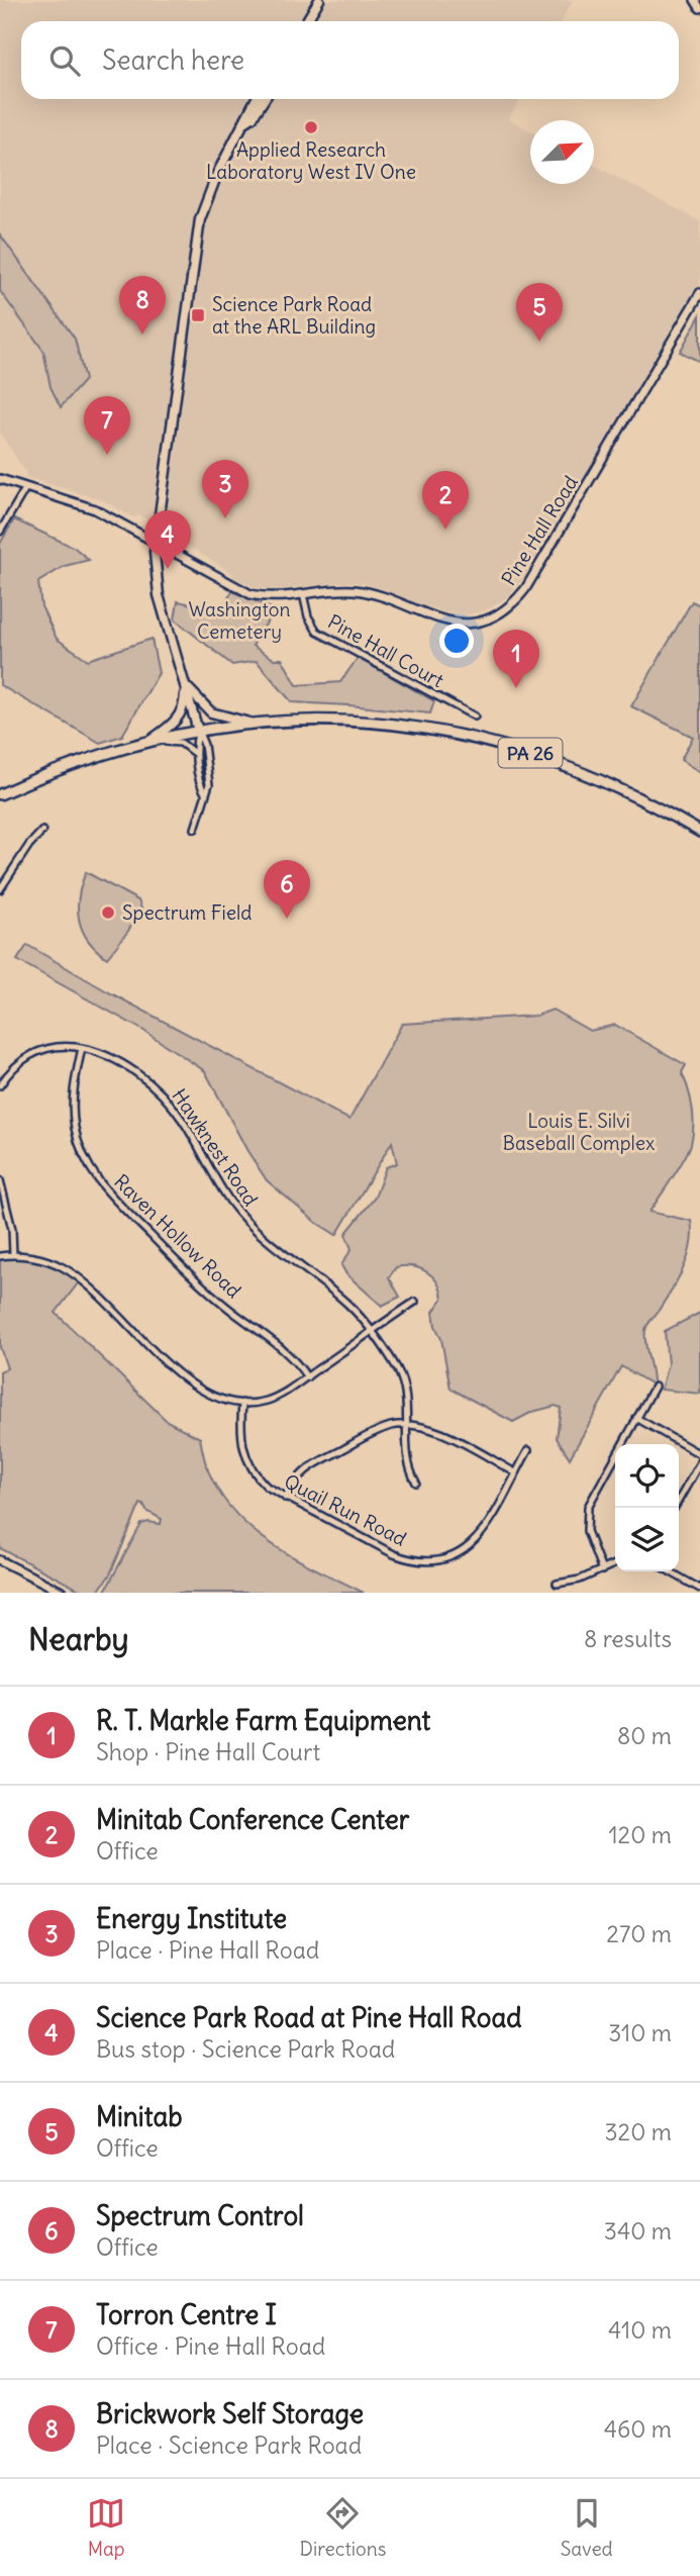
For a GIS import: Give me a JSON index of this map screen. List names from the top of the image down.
{
  "streets": {
    "main road": ["PA 26"],
    "street": [
      "Pine Hall Road",
      "Pine Hall Court",
      "Hawknest Road",
      "Raven Hollow Road",
      "Quail Run Road"
    ]
  },
  "crossings": [
    ["Pine Hall Road", "Pine Hall Court"],
    ["Hawknest Road", "Raven Hollow Road"]
  ],
  "parks": ["Washington Cemetery", "Louis E. Silvi Baseball Complex"],
  "places": {
    "other": ["Applied Research Laboratory West IV One", "Spectrum Field"],
    "transit": ["Science Park Road at the ARL Building"]
  },
  "north": "top right",
  "page": {
    "search": "Search here",
    "pins": [
      "8",
      "5",
      "7",
      "3",
      "2",
      "4",
      "1",
      "6"
    ],
    "heading": ["Nearby", "8 results"],
    "list": [
      {
        "mark": "1",
        "name": "R. T. Markle Farm Equipment",
        "note": "Shop · Pine Hall Court",
        "value": "80 m"
      },
      {
        "mark": "2",
        "name": "Minitab Conference Center",
        "note": "Office",
        "value": "120 m"
      },
      {
        "mark": "3",
        "name": "Energy Institute",
        "note": "Place · Pine Hall Road",
        "value": "270 m"
      },
      {
        "mark": "4",
        "name": "Science Park Road at Pine Hall Road",
        "note": "Bus stop · Science Park Road",
        "value": "310 m"
      },
      {
        "mark": "5",
        "name": "Minitab",
        "note": "Office",
        "value": "320 m"
      },
      {
        "mark": "6",
        "name": "Spectrum Control",
        "note": "Office",
        "value": "340 m"
      },
      {
        "mark": "7",
        "name": "Torron Centre I",
        "note": "Office · Pine Hall Road",
        "value": "410 m"
      },
      {
        "mark": "8",
        "name": "Brickwork Self Storage",
        "note": "Place · Science Park Road",
        "value": "460 m"
      }
    ],
    "nav": ["Map", "Directions", "Saved"]
  }
}
